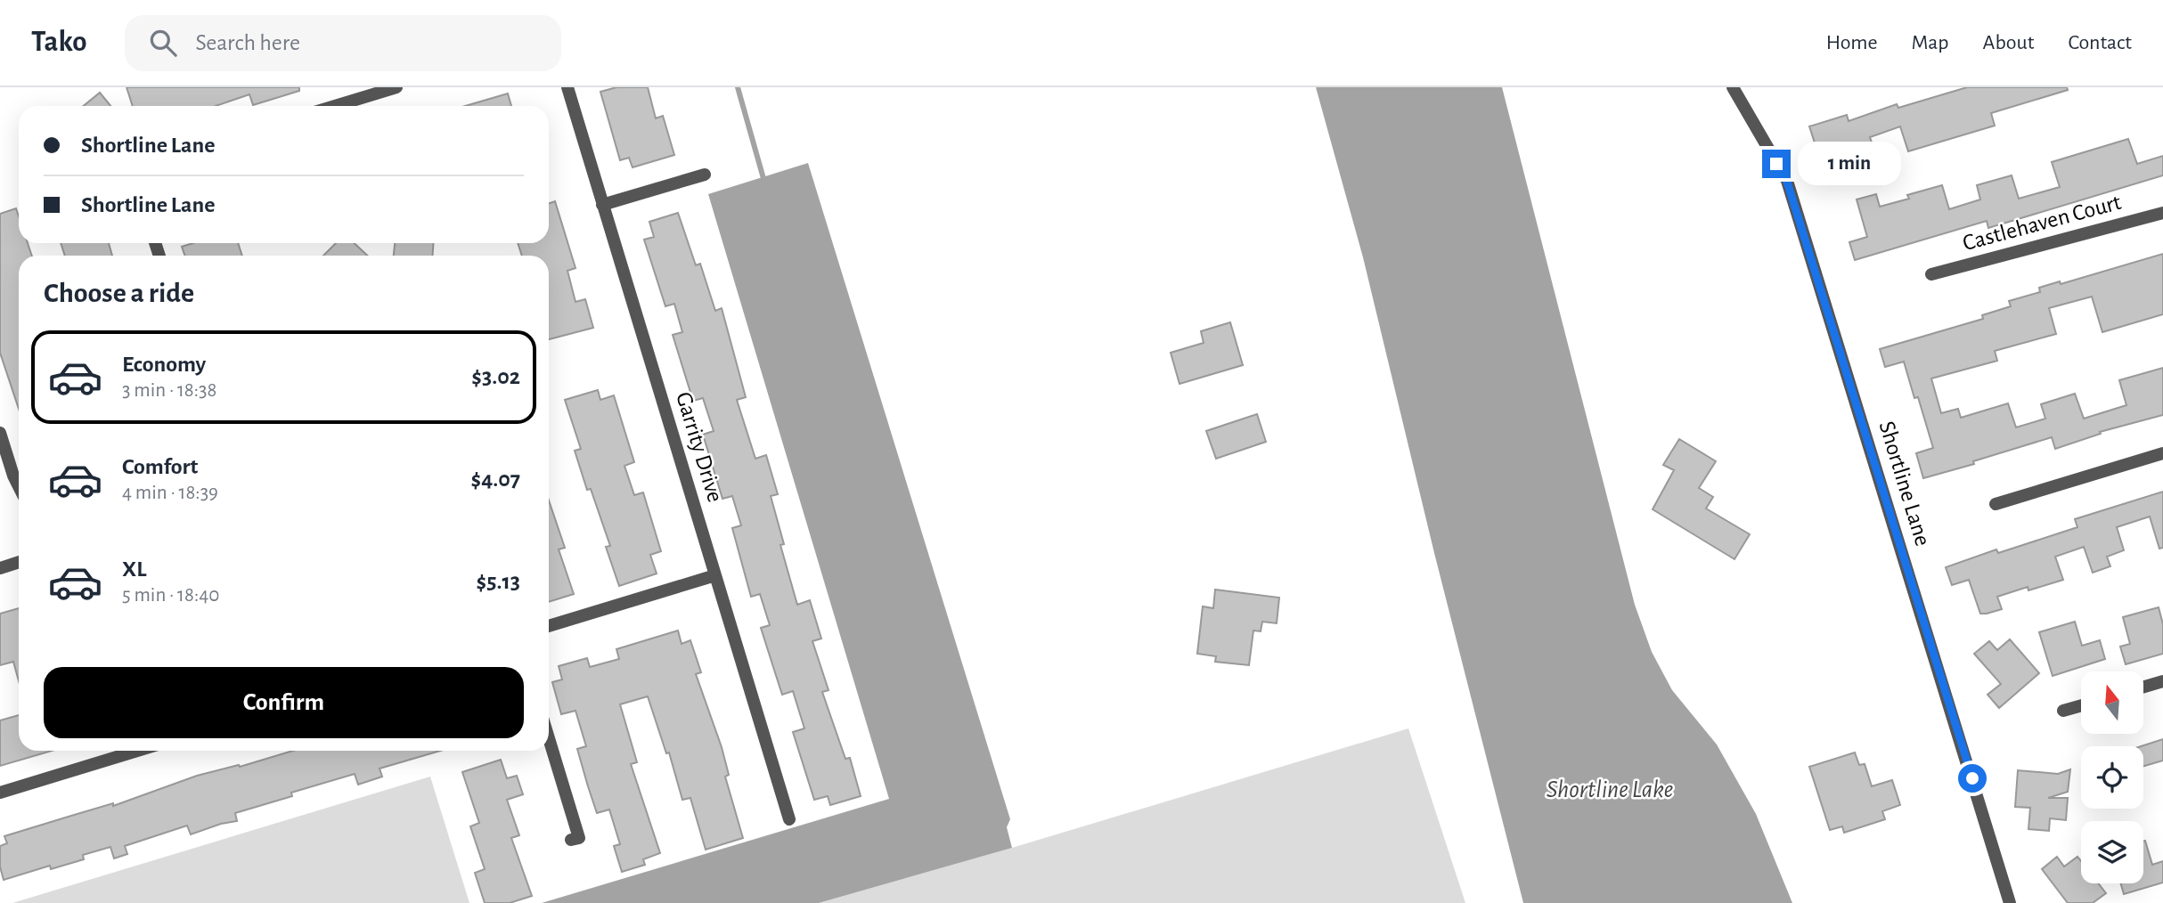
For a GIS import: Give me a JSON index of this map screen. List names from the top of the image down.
{
  "streets": {
    "street": ["Castlehaven Court", "Garrity Drive", "Shortline Lane"]
  },
  "water": ["Shortline Lake"],
  "north": "top",
  "page": {
    "header": "Tako",
    "search": "Search here",
    "nav": [
      "Home",
      "Map",
      "About",
      "Contact"
    ],
    "banner": ["Shortline Lane", "Shortline Lane"],
    "bubble": "1 min",
    "heading": "Choose a ride",
    "list": [
      {
        "name": "Economy",
        "note": "3 min · 18:38",
        "value": "$3.02"
      },
      {
        "name": "Comfort",
        "note": "4 min · 18:39",
        "value": "$4.07"
      },
      {
        "name": "XL",
        "note": "5 min · 18:40",
        "value": "$5.13"
      }
    ],
    "buttons": "Confirm"
  }
}
